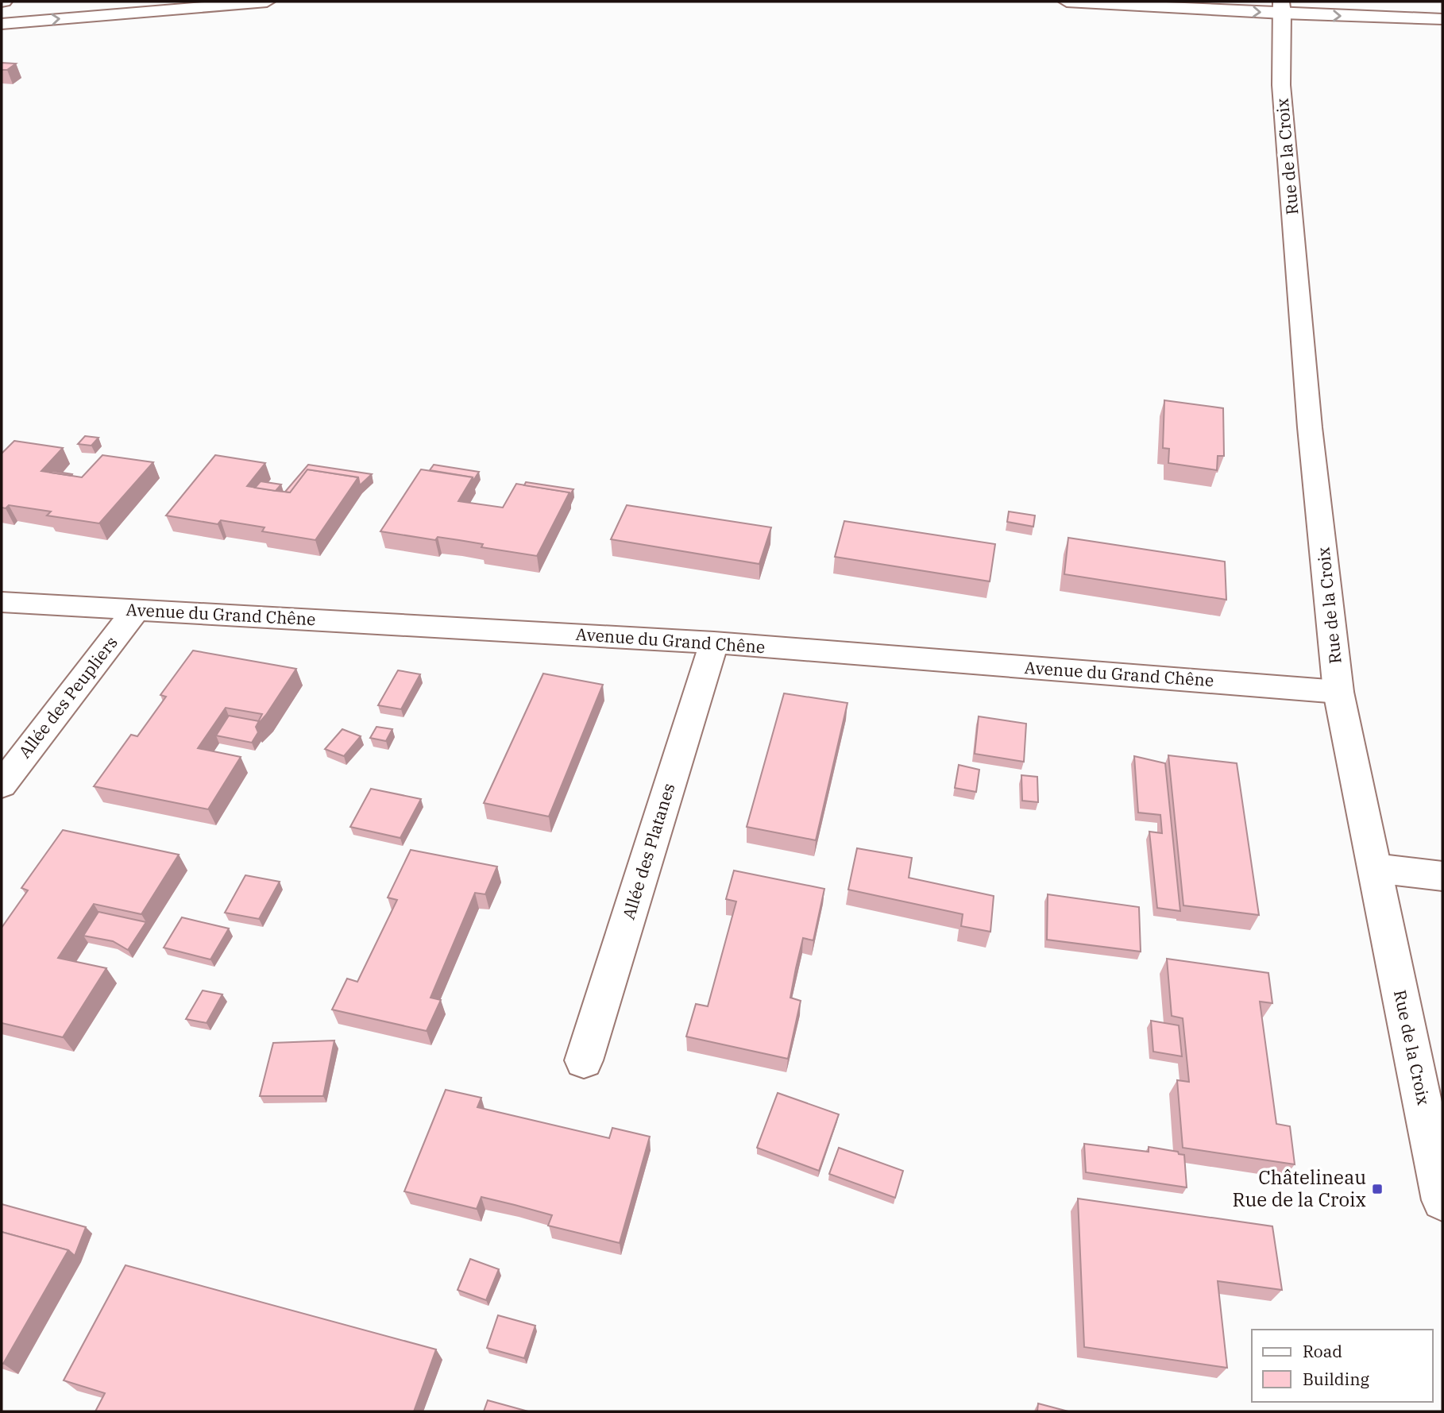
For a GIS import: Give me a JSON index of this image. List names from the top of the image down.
{
  "streets": {
    "main road": [
      "Rue de la Croix",
      "Avenue du Grand Chêne",
      "Allée des Peupliers",
      "Allée des Platanes"
    ]
  },
  "crossings": [
    ["Rue de la Croix", "Avenue du Grand Chêne"],
    ["Avenue du Grand Chêne", "Allée des Peupliers"],
    ["Avenue du Grand Chêne", "Allée des Platanes"]
  ],
  "places": {
    "transit": ["Châtelineau Rue de la Croix"]
  },
  "legend": ["Road", "Building"]
}
